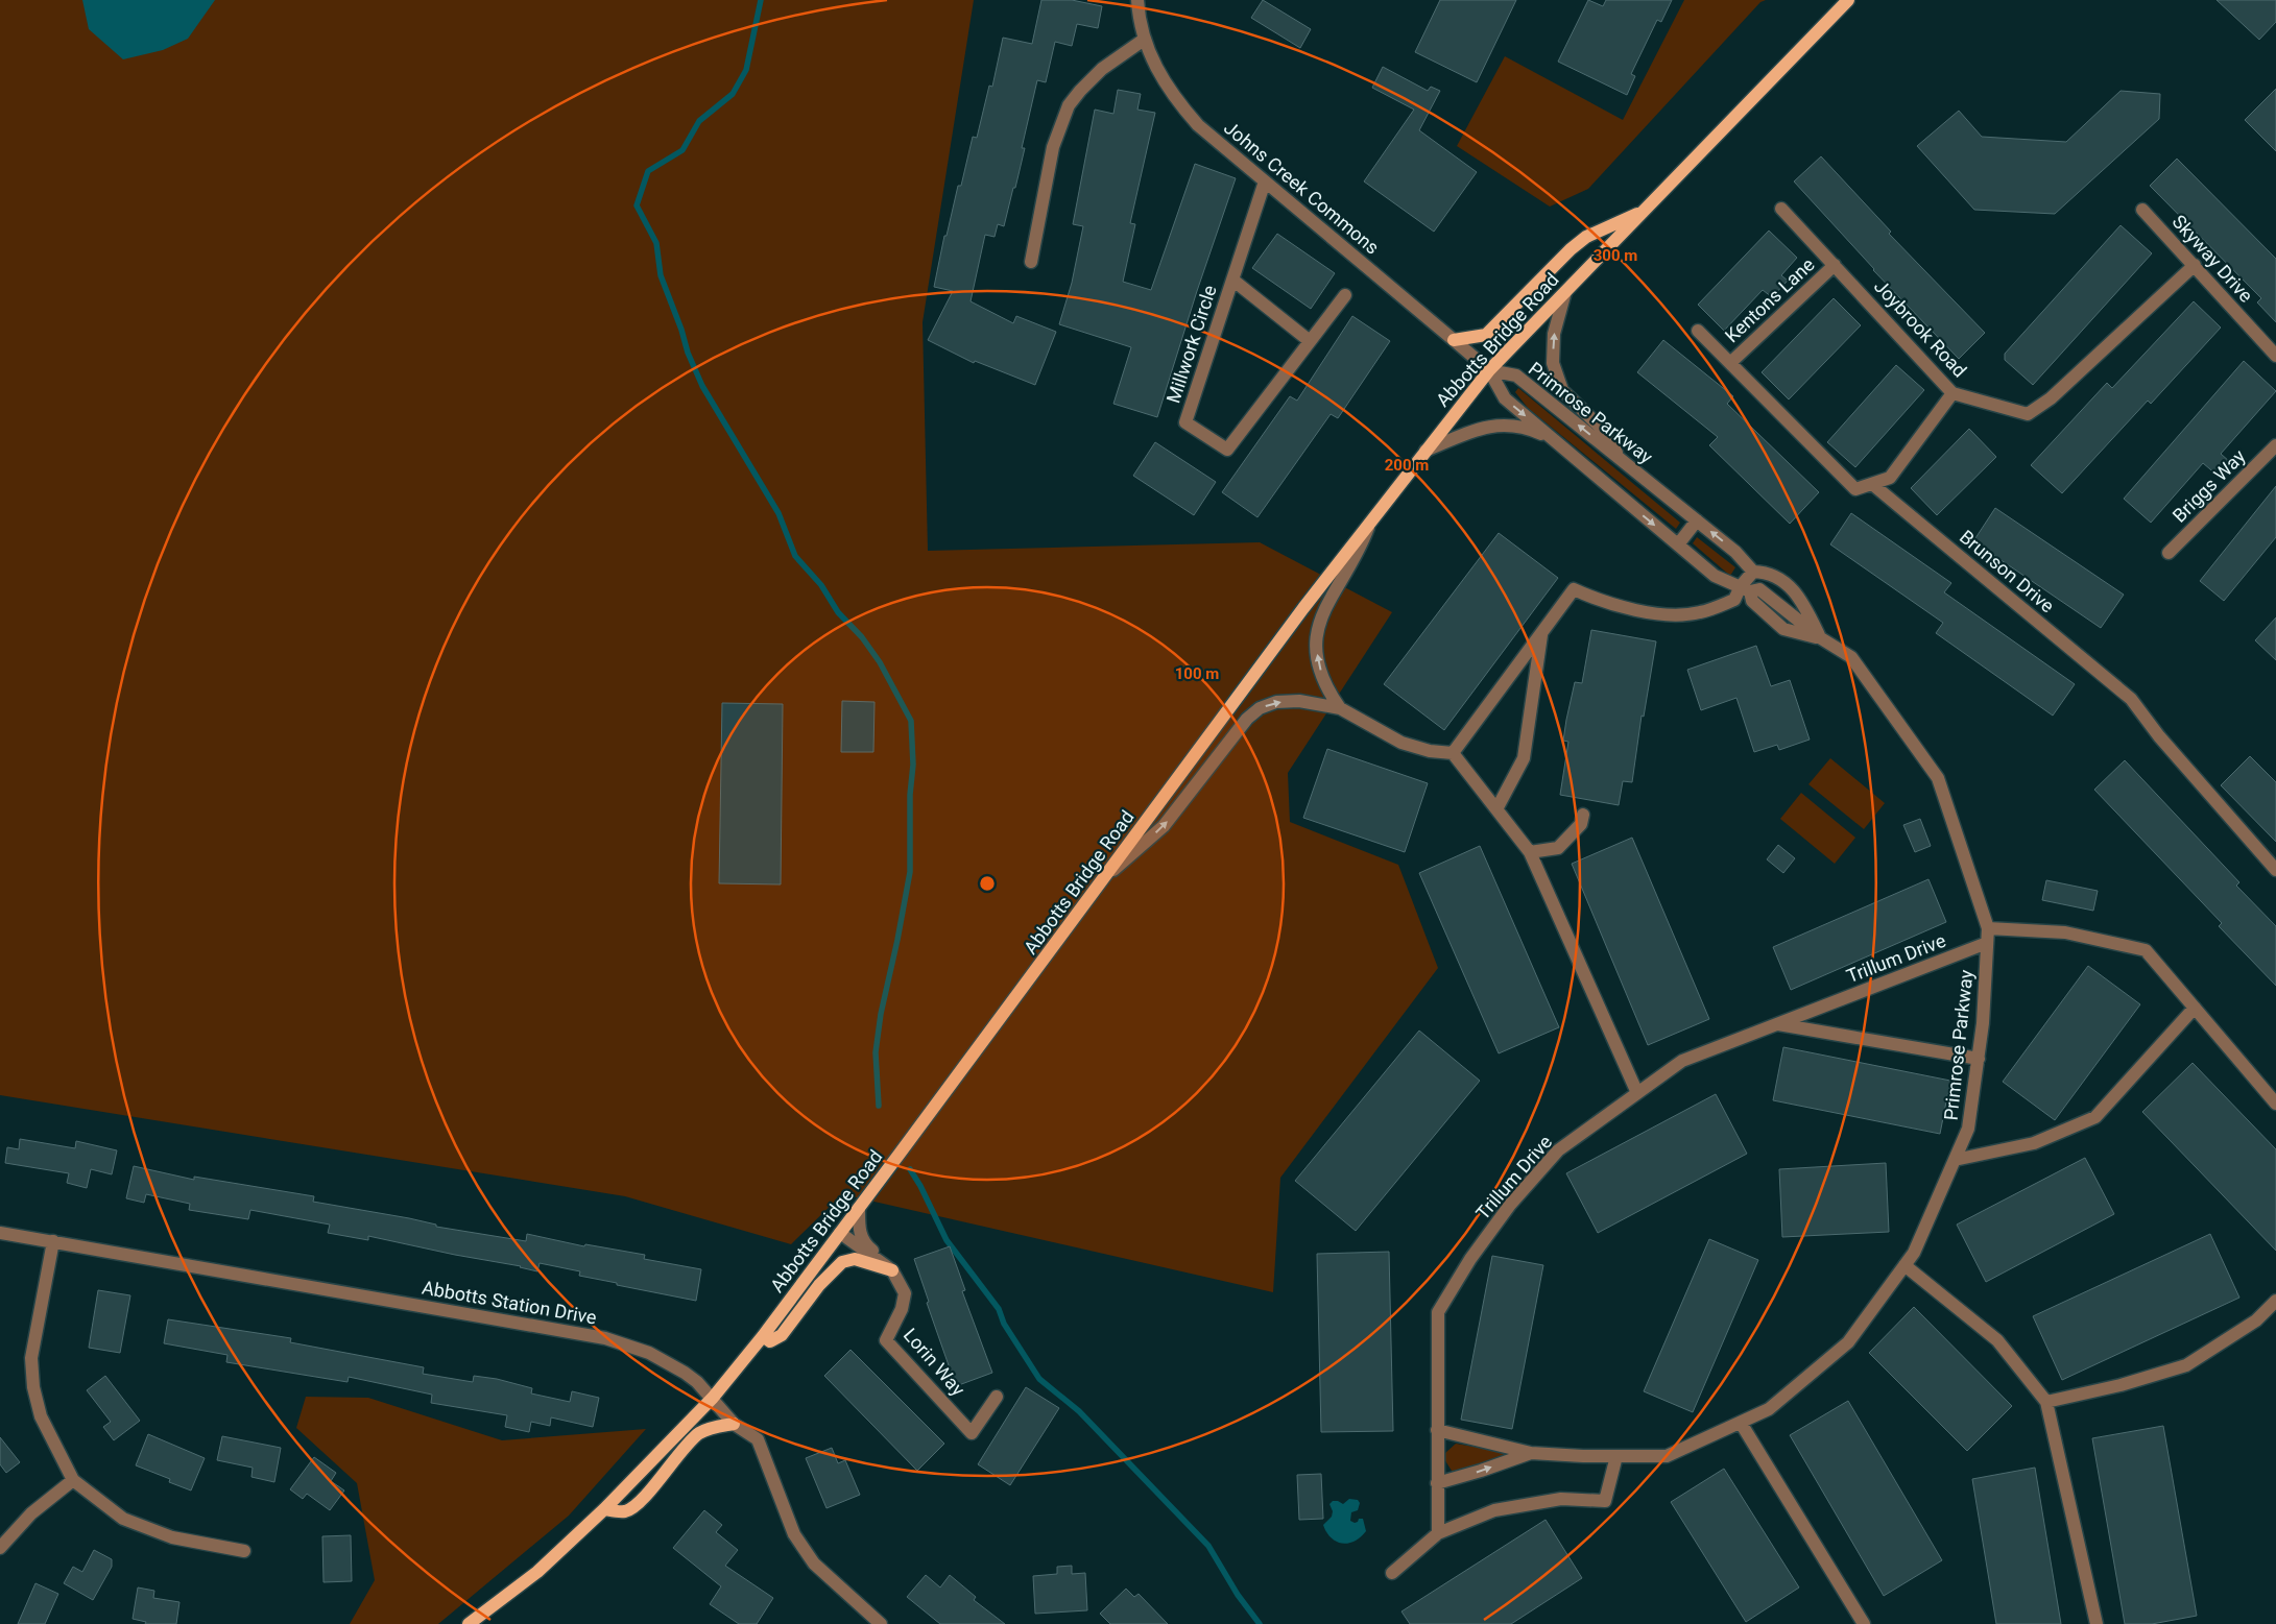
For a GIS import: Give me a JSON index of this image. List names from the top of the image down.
{
  "streets": {
    "main road": ["Abbotts Bridge Road"],
    "street": [
      "Johns Creek Commons",
      "Skyway Drive",
      "Kentons Lane",
      "Joybrook Road",
      "Millwork Circle",
      "Primrose Parkway",
      "Briggs Way",
      "Brunson Drive",
      "Trillum Drive",
      "Abbotts Station Drive",
      "Lorin Way"
    ]
  },
  "crossings": [
    ["Johns Creek Commons", "Abbotts Bridge Road"],
    ["Johns Creek Commons", "Millwork Circle"],
    ["Johns Creek Commons", "Primrose Parkway"],
    ["Skyway Drive", "Joybrook Road"],
    ["Kentons Lane", "Joybrook Road"],
    ["Abbotts Bridge Road", "Primrose Parkway"],
    ["Abbotts Bridge Road", "Abbotts Station Drive"],
    ["Abbotts Bridge Road", "Lorin Way"],
    ["Primrose Parkway", "Trillum Drive"]
  ],
  "rings": ["300 m", "200 m", "100 m"]
}
